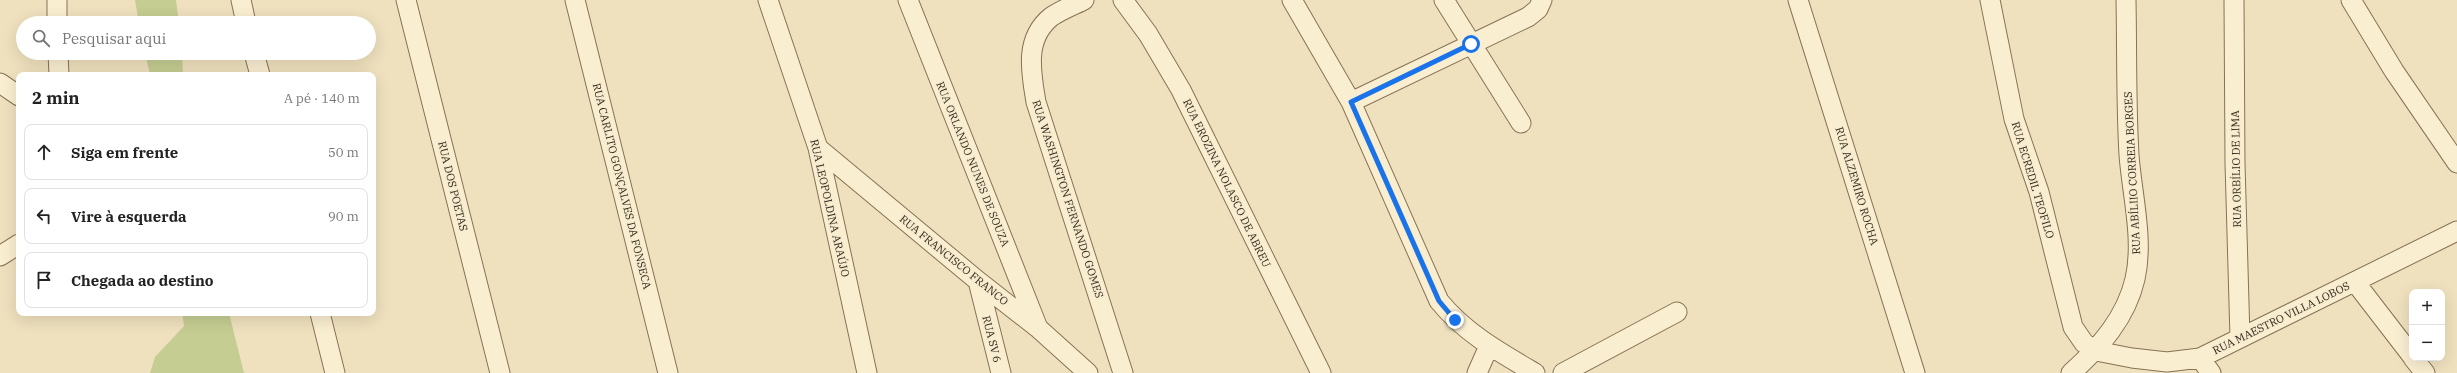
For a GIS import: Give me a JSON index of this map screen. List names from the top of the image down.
{
  "streets": {
    "street": [
      "RUA ORLANDO NUNES DE SOUZA",
      "RUA ORBÍLIO DE LIMA",
      "RUA ABÍLIIO CORREIA BORGES",
      "RUA ECREDIL TEOFILO",
      "RUA EROZINA NOLASCO DE ABREU",
      "RUA DOS POETAS",
      "RUA CARLITO GONÇALVES DA FONSECA",
      "RUA ALZEMIRO ROCHA",
      "RUA WASHINGTON FERNANDO GOMES",
      "RUA LEOPOLDINA ARAÚJO",
      "RUA FRANCISCO FRANCO",
      "RUA MAESTRO VILLA LOBOS",
      "RUA SV 6"
    ]
  },
  "crossings": [
    ["RUA ORLANDO NUNES DE SOUZA", "RUA FRANCISCO FRANCO"],
    ["RUA ORBÍLIO DE LIMA", "RUA MAESTRO VILLA LOBOS"],
    ["RUA ABÍLIIO CORREIA BORGES", "RUA ECREDIL TEOFILO"],
    ["RUA ABÍLIIO CORREIA BORGES", "RUA MAESTRO VILLA LOBOS"],
    ["RUA ECREDIL TEOFILO", "RUA MAESTRO VILLA LOBOS"],
    ["RUA LEOPOLDINA ARAÚJO", "RUA FRANCISCO FRANCO"],
    ["RUA FRANCISCO FRANCO", "RUA SV 6"]
  ],
  "page": {
    "search": "Pesquisar aqui",
    "heading": ["2 min", "A pé · 140 m"],
    "list": [
      ["Siga em frente", "50 m"],
      ["Vire à esquerda", "90 m"],
      "Chegada ao destino"
    ],
    "map_buttons": ["+", "−"]
  }
}
